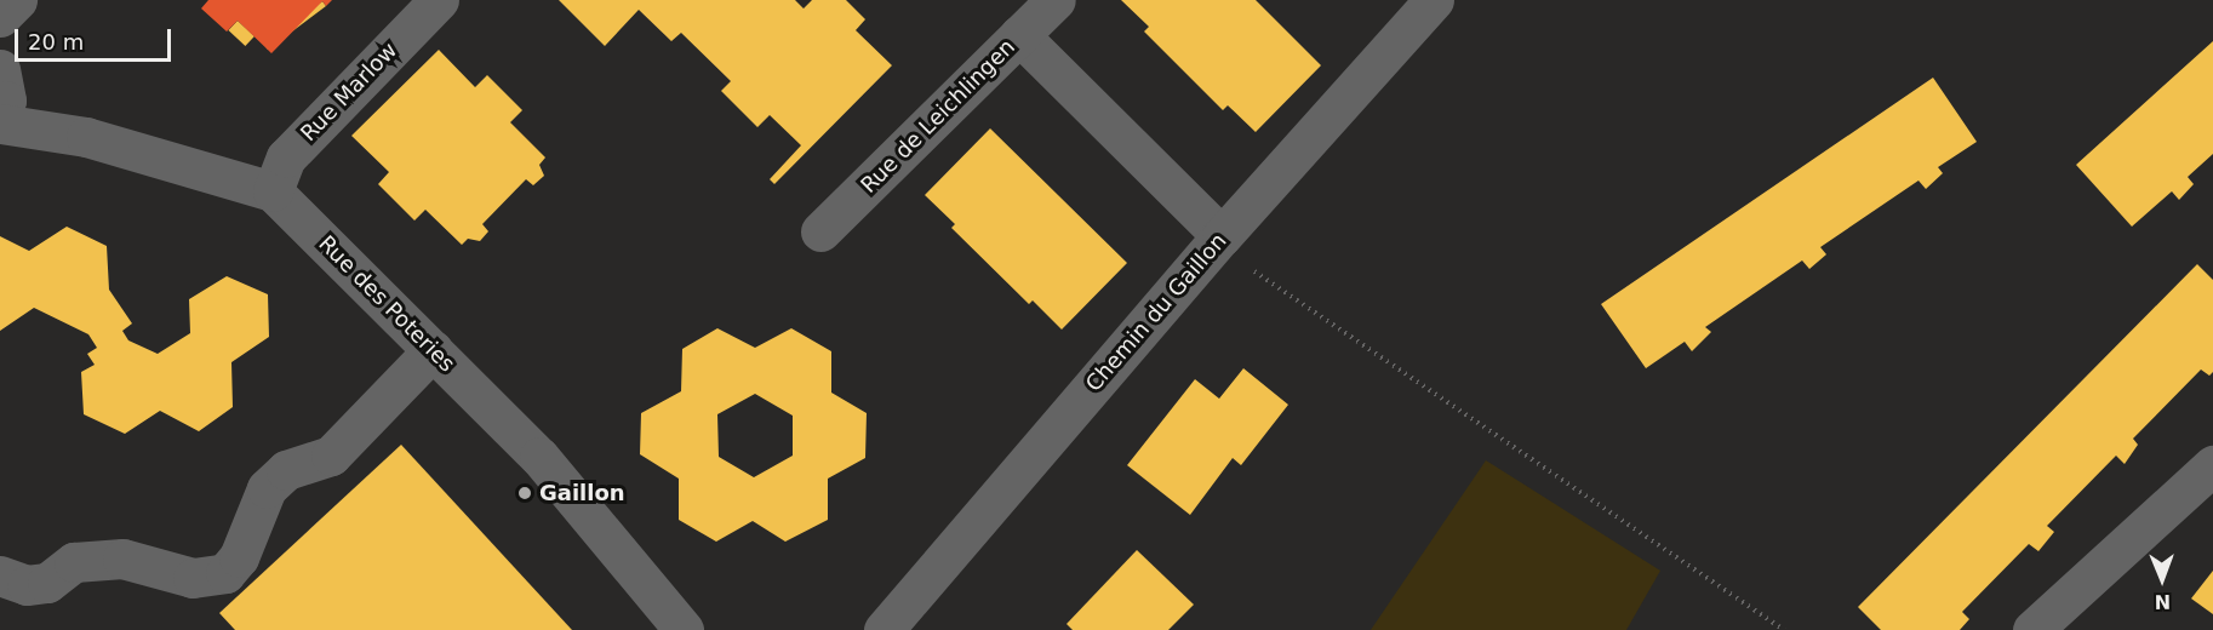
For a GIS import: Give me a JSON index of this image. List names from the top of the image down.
{
  "streets": {
    "street": [
      "Rue Marlow",
      "Rue de Leichlingen",
      "Rue des Poteries",
      "Chemin du Gaillon"
    ]
  },
  "crossings": [
    ["Rue Marlow", "Rue des Poteries"]
  ],
  "places": ["Gaillon"],
  "scale_bar": "20 m",
  "north": "bottom"
}
